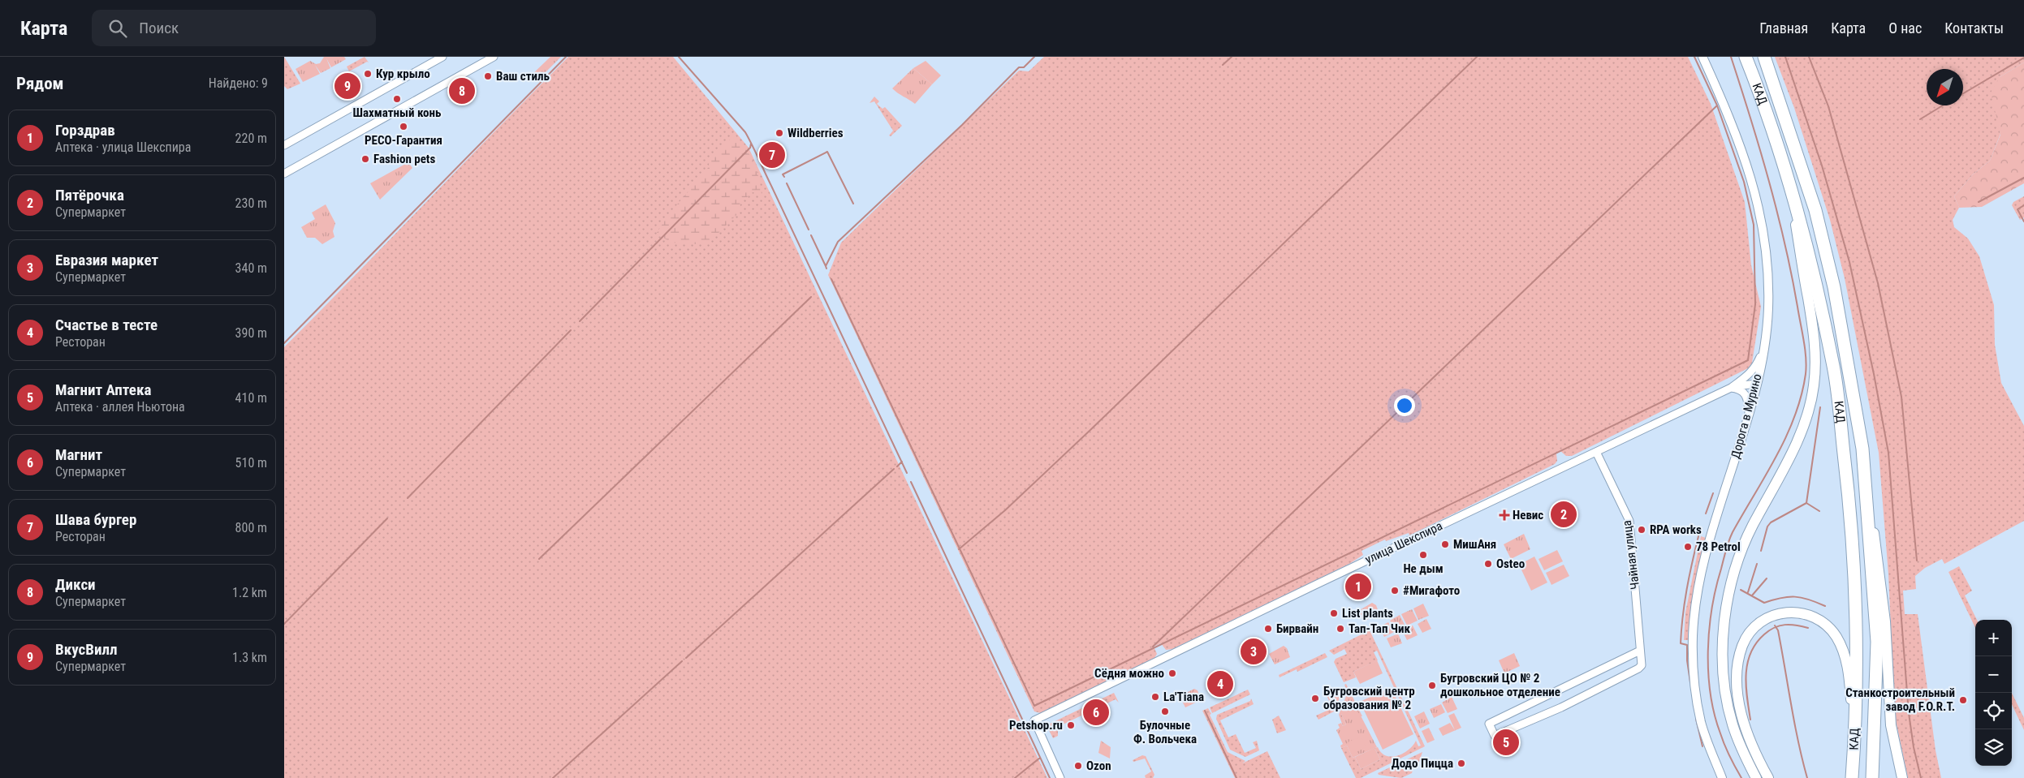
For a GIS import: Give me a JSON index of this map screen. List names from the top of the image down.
{
  "streets": {
    "highway": ["КАД"],
    "street": ["Дорога в Мурино", "улица Шекспира", "Чайная улица"]
  },
  "crossings": [
    ["улица Шекспира", "Чайная улица"]
  ],
  "places": {
    "other": [
      "Кур крыло",
      "Ваш стиль",
      "Шахматный конь",
      "РЕСО-Гарантия",
      "Wildberries",
      "Fashion pets",
      "RPA works",
      "МишАня",
      "78 Petrol",
      "Не дым",
      "Osteo",
      "#Мигафото",
      "List plants",
      "Бирвайн",
      "Тап-Тап Чик",
      "Сёдня можно",
      "Бугровский ЦО № 2 дошкольное отделение",
      "La'Tiana",
      "Бугровский центр образования № 2",
      "Станкостроительный завод F.O.R.T.",
      "Булочные Ф. Вольчека",
      "Petshop.ru",
      "Додо Пицца",
      "Ozon"
    ],
    "health": ["Невис"]
  },
  "north": "bottom left",
  "page": {
    "header": "Карта",
    "search": "Поиск",
    "nav": [
      "Главная",
      "Карта",
      "О нас",
      "Контакты"
    ],
    "heading": ["Рядом", "Найдено: 9"],
    "pins": [
      "9",
      "8",
      "7",
      "2",
      "1",
      "3",
      "4",
      "6",
      "5"
    ],
    "list": [
      {
        "mark": "1",
        "name": "Горздрав",
        "note": "Аптека · улица Шекспира",
        "value": "220 m"
      },
      {
        "mark": "2",
        "name": "Пятёрочка",
        "note": "Супермаркет",
        "value": "230 m"
      },
      {
        "mark": "3",
        "name": "Евразия маркет",
        "note": "Супермаркет",
        "value": "340 m"
      },
      {
        "mark": "4",
        "name": "Счастье в тесте",
        "note": "Ресторан",
        "value": "390 m"
      },
      {
        "mark": "5",
        "name": "Магнит Аптека",
        "note": "Аптека · аллея Ньютона",
        "value": "410 m"
      },
      {
        "mark": "6",
        "name": "Магнит",
        "note": "Супермаркет",
        "value": "510 m"
      },
      {
        "mark": "7",
        "name": "Шава бургер",
        "note": "Ресторан",
        "value": "800 m"
      },
      {
        "mark": "8",
        "name": "Дикси",
        "note": "Супермаркет",
        "value": "1.2 km"
      },
      {
        "mark": "9",
        "name": "ВкусВилл",
        "note": "Супермаркет",
        "value": "1.3 km"
      }
    ],
    "map_buttons": ["+", "−"]
  }
}
